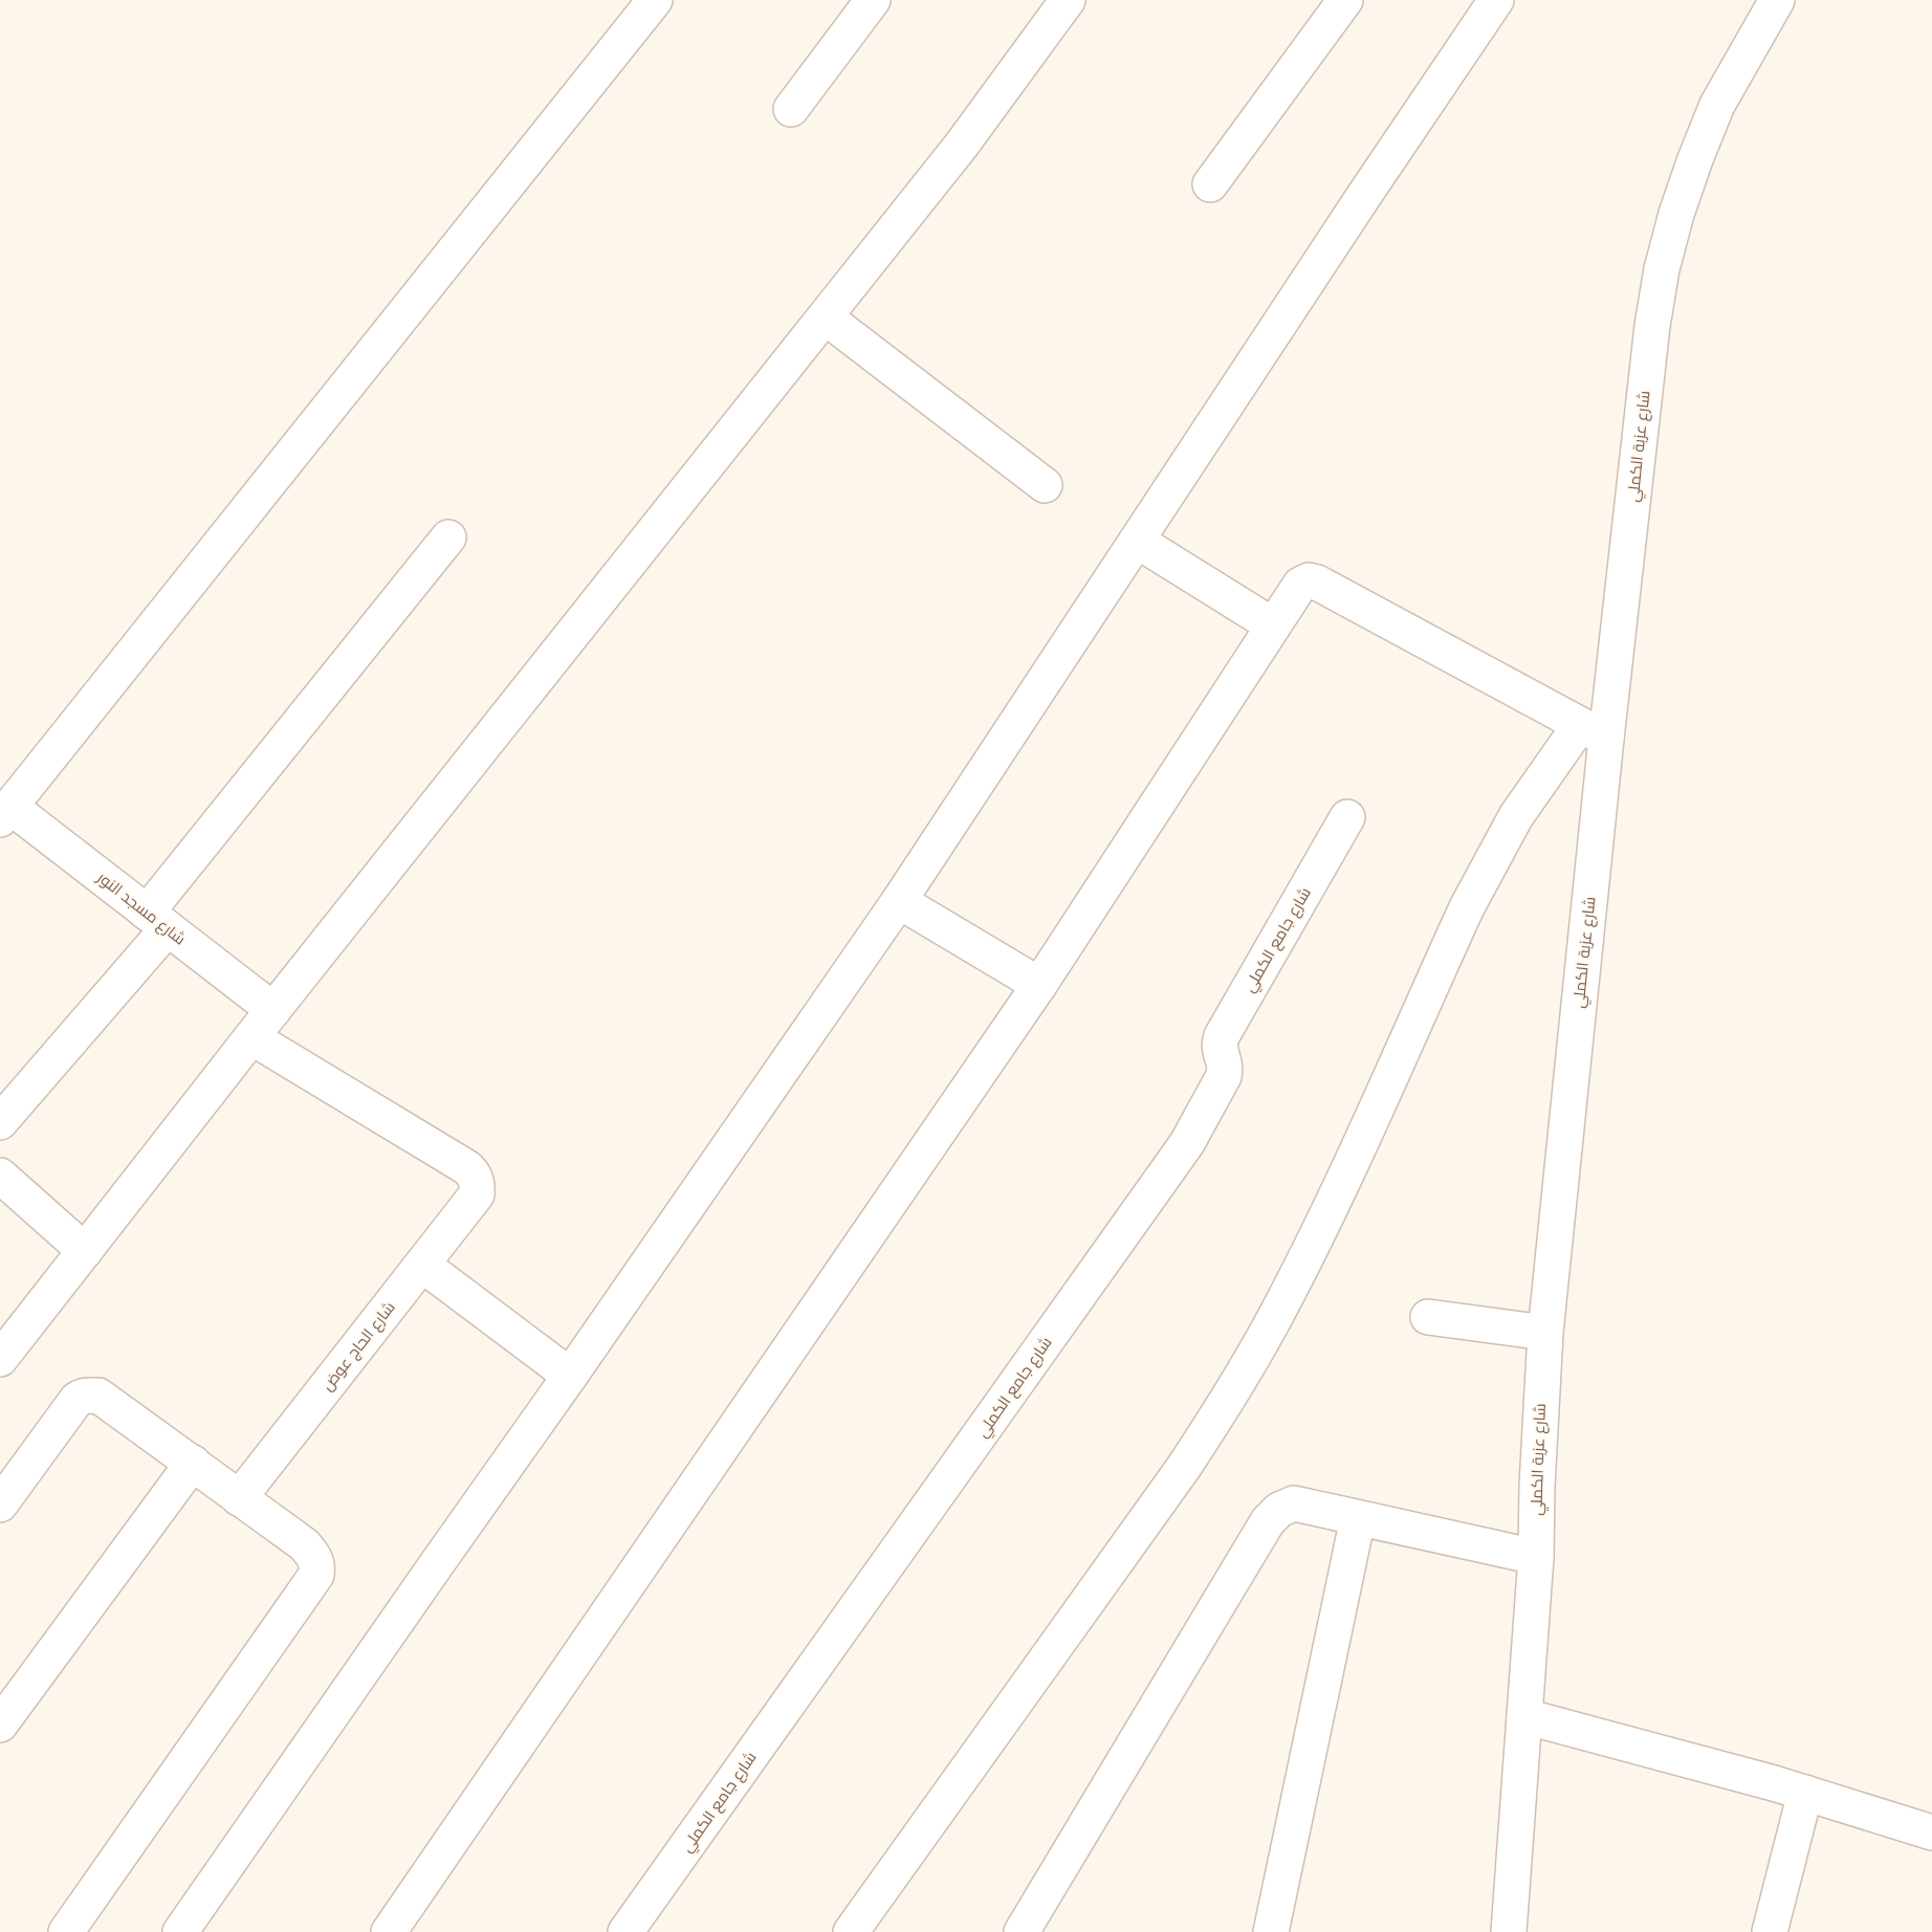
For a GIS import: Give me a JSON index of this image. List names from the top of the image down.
{
  "streets": {
    "street": [
      "شارع عزبة الكملي",
      "شارع مسجد النور",
      "شارع جامع الكملي",
      "شارع الحاج عوض"
    ]
  }
}
